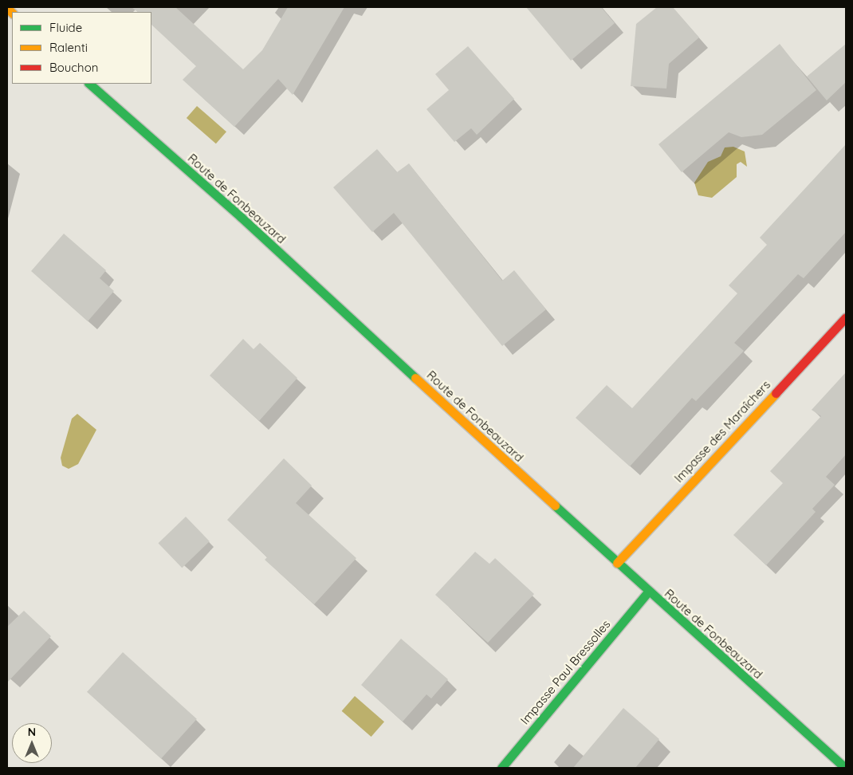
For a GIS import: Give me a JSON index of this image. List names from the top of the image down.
{
  "streets": {
    "street": ["Route de Fonbeauzard", "Impasse des Maraîchers", "Impasse Paul Bressolles"]
  },
  "crossings": [
    ["Route de Fonbeauzard", "Impasse des Maraîchers"],
    ["Route de Fonbeauzard", "Impasse Paul Bressolles"]
  ],
  "legend": ["Fluide", "Ralenti", "Bouchon"],
  "north": "top"
}
